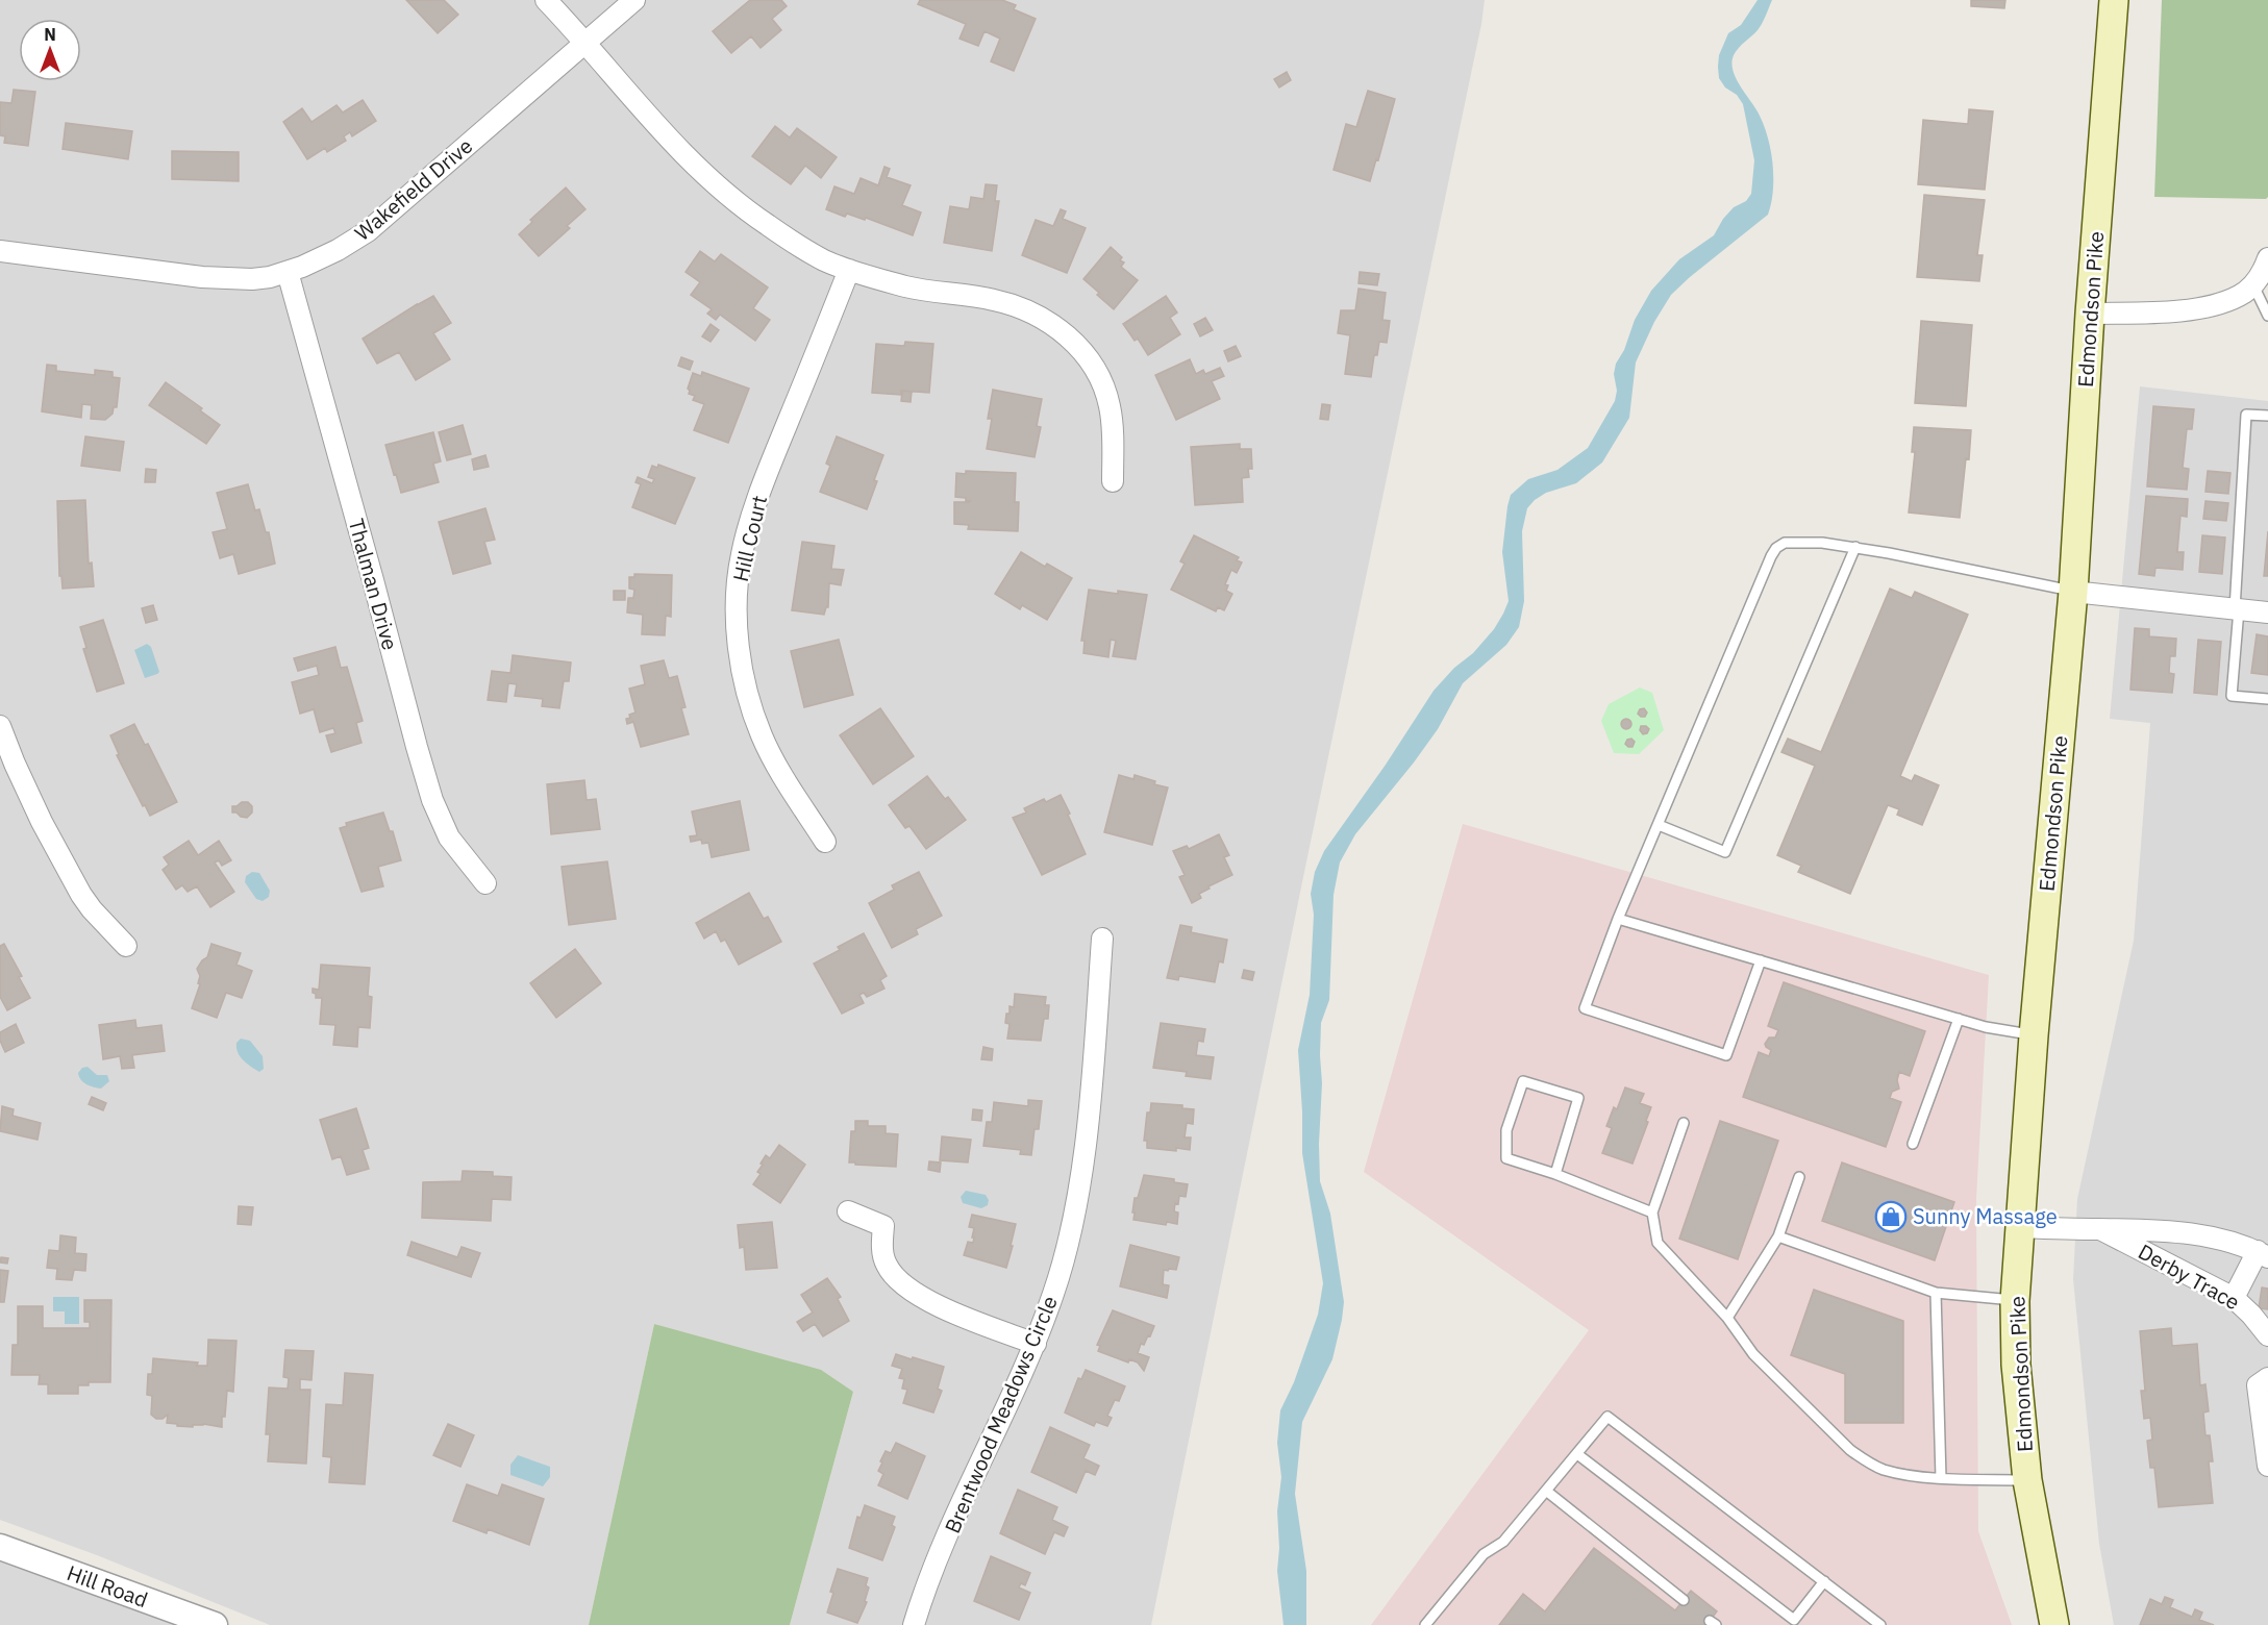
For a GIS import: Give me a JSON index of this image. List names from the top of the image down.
{
  "streets": {
    "main road": ["Edmondson Pike"],
    "street": [
      "Wakefield Drive",
      "Hill Court",
      "Thalman Drive",
      "Derby Trace",
      "Brentwood Meadows Circle",
      "Hill Road"
    ]
  },
  "crossings": [
    ["Wakefield Drive", "Thalman Drive"],
    ["Edmondson Pike", "Derby Trace"]
  ],
  "places": {
    "shop": ["Sunny Massage"]
  },
  "north": "top"
}
